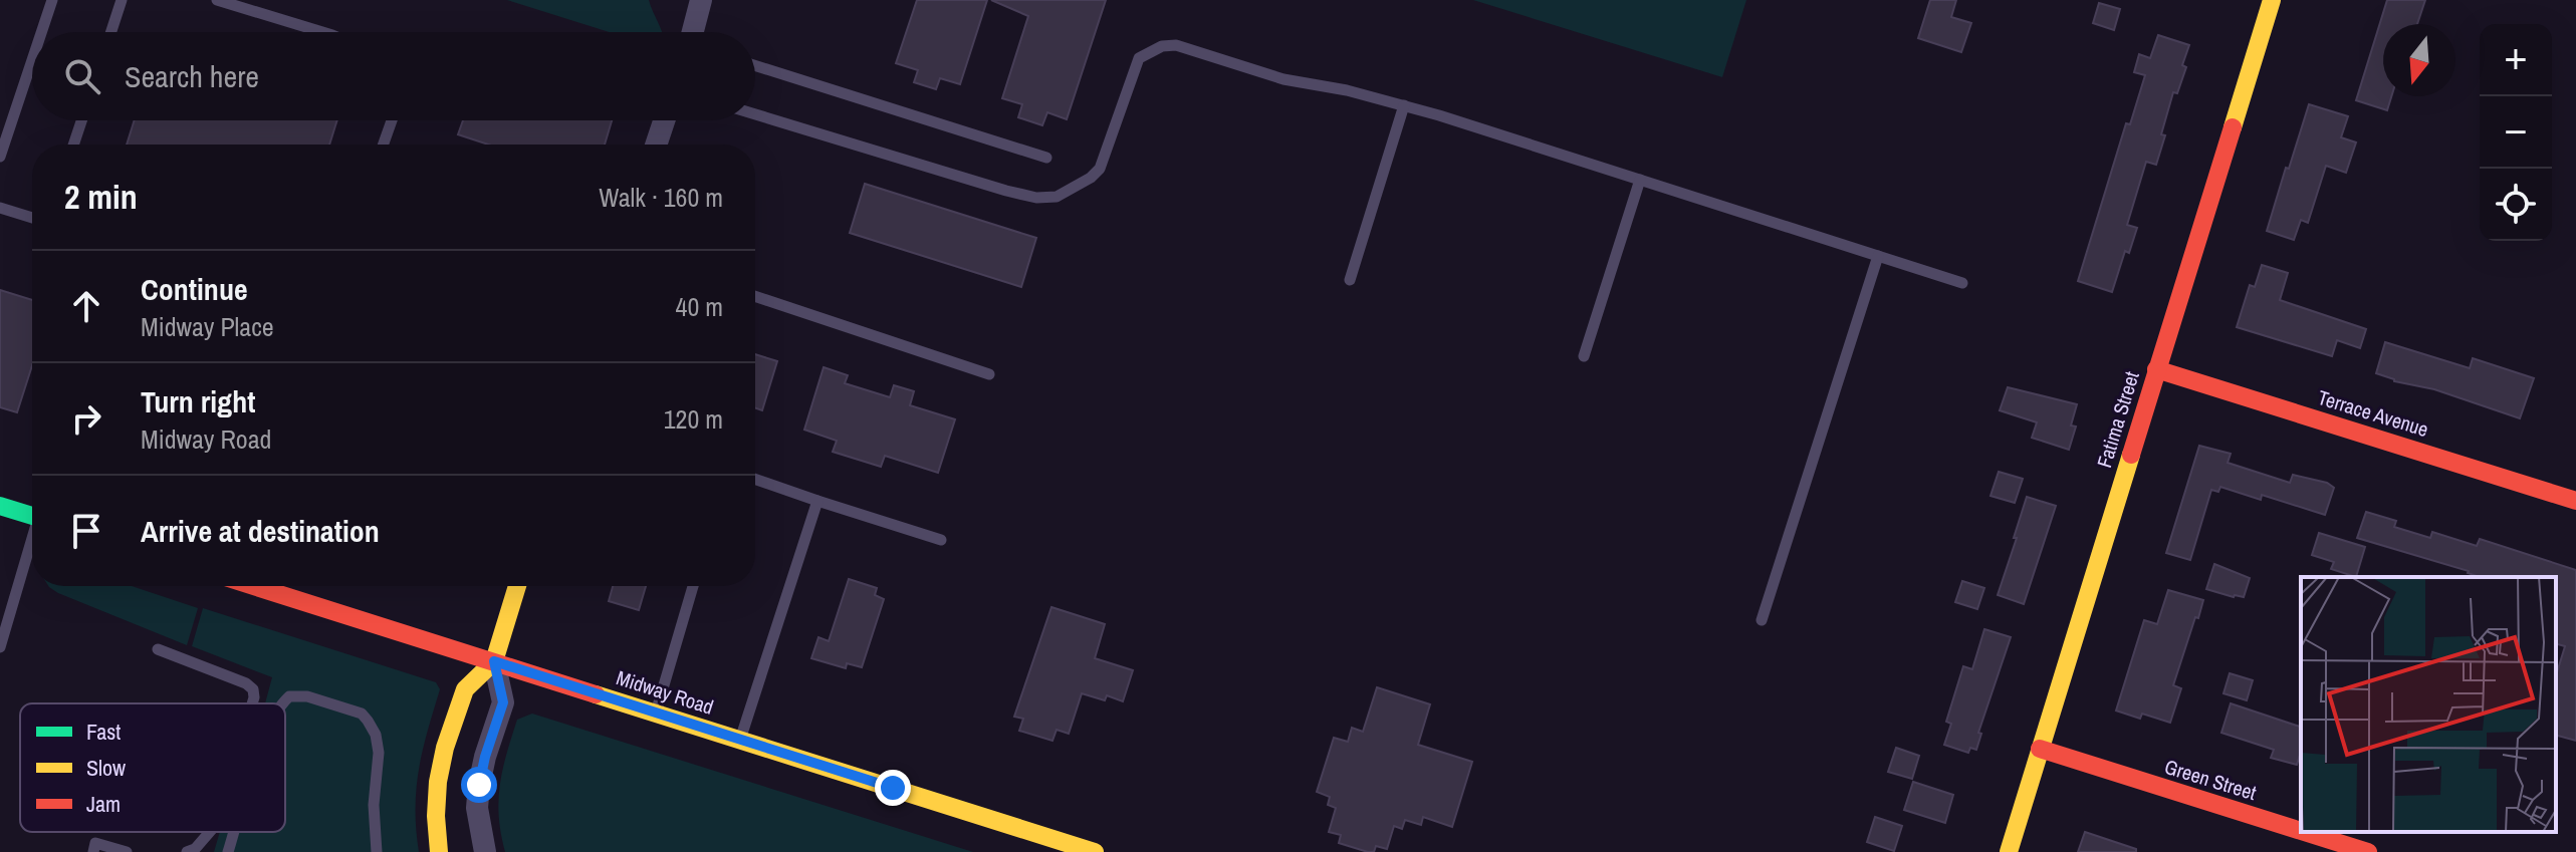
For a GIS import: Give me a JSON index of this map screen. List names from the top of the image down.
{
  "streets": {
    "street": [
      "Terrace Avenue",
      "Fatima Street",
      "Midway Road",
      "Green Street"
    ]
  },
  "crossings": [
    ["Terrace Avenue", "Fatima Street"],
    ["Fatima Street", "Green Street"]
  ],
  "legend": ["Fast", "Slow", "Jam"],
  "north": "bottom",
  "page": {
    "map_buttons": ["+", "−"],
    "search": "Search here",
    "heading": ["2 min", "Walk · 160 m"],
    "list": [
      ["Continue", "Midway Place", "40 m"],
      ["Turn right", "Midway Road", "120 m"],
      "Arrive at destination"
    ]
  }
}
